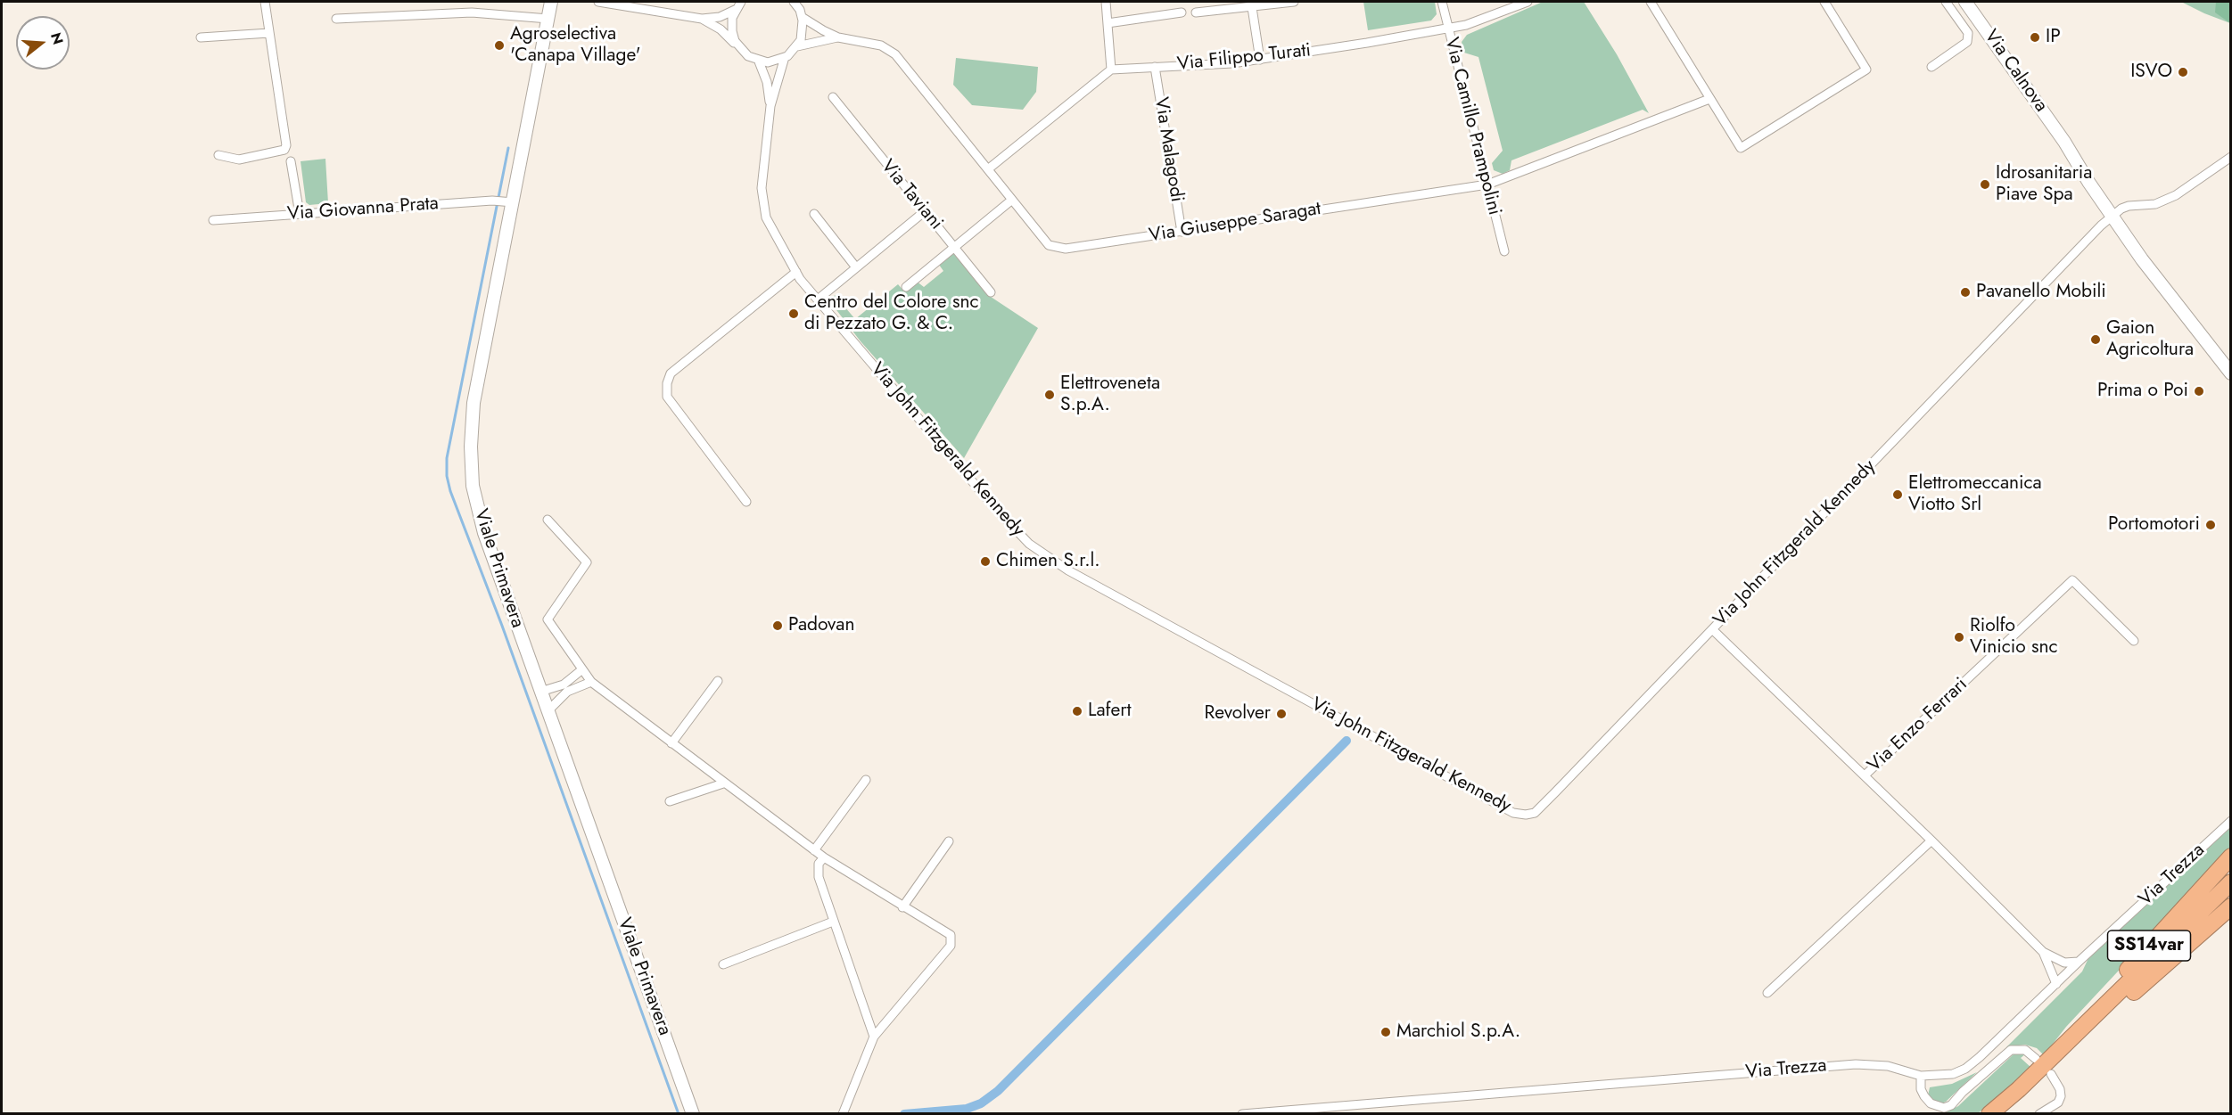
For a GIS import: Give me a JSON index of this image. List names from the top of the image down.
{
  "streets": {
    "highway": ["SS14var"],
    "main road": ["Via Calnova", "Viale Primavera"],
    "street": [
      "Via Filippo Turati",
      "Via Camillo Prampolini",
      "Via Malagodi",
      "Via Taviani",
      "Via Giovanna Prata",
      "Via Giuseppe Saragat",
      "Via John Fitzgerald Kennedy",
      "Via Enzo Ferrari",
      "Via Trezza"
    ]
  },
  "crossings": [
    ["Via Filippo Turati", "Via Camillo Prampolini"],
    ["Via Filippo Turati", "Via Malagodi"],
    ["Via Calnova", "Via John Fitzgerald Kennedy"],
    ["Via Camillo Prampolini", "Via Giuseppe Saragat"],
    ["Via Malagodi", "Via Giuseppe Saragat"],
    ["Via Giovanna Prata", "Viale Primavera"],
    ["Via John Fitzgerald Kennedy", "Via Enzo Ferrari"],
    ["Via Enzo Ferrari", "Via Trezza"]
  ],
  "places": [
    "IP",
    "Agroselectiva 'Canapa Village'",
    "ISVO",
    "Idrosanitaria Piave Spa",
    "Pavanello Mobili",
    "Centro del Colore snc di Pezzato G. & C.",
    "Gaion Agricoltura",
    "Prima o Poi",
    "Elettroveneta S.p.A.",
    "Elettromeccanica Viotto Srl",
    "Portomotori",
    "Chimen S.r.l.",
    "Padovan",
    "Riolfo Vinicio snc",
    "Lafert",
    "Revolver",
    "Marchiol S.p.A."
  ],
  "north": "right"
}
